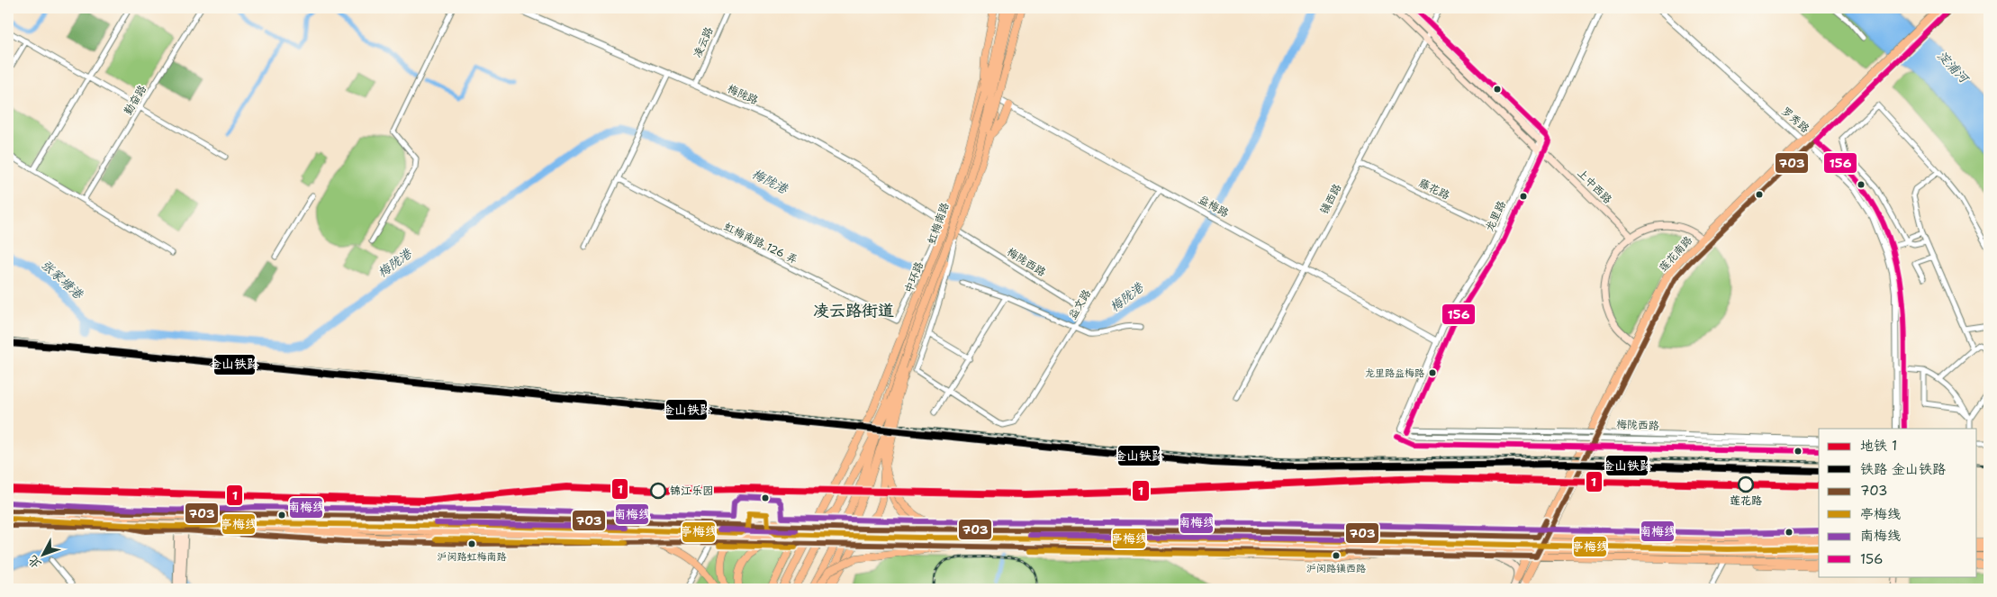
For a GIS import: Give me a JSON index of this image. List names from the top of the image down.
{
  "streets": {
    "main road": [
      "上中西路",
      "虹梅南路",
      "莲花南路",
      "中环路"
    ],
    "street": [
      "凌云路",
      "梅陇路",
      "勤奋路",
      "罗秀路",
      "藤花路",
      "镇西路",
      "益梅路",
      "龙里路",
      "虹梅南路 126 弄",
      "梅陇西路",
      "益文路"
    ]
  },
  "crossings": [
    ["凌云路", "梅陇路"],
    ["梅陇路", "虹梅南路"],
    ["梅陇路", "虹梅南路 126 弄"],
    ["罗秀路", "莲花南路"],
    ["上中西路", "镇西路"],
    ["上中西路", "龙里路"],
    ["藤花路", "镇西路"],
    ["藤花路", "龙里路"],
    ["镇西路", "益梅路"],
    ["益梅路", "龙里路"],
    ["益梅路", "虹梅南路"],
    ["益梅路", "益文路"],
    ["龙里路", "梅陇西路"],
    ["虹梅南路", "虹梅南路 126 弄"],
    ["虹梅南路", "梅陇西路"],
    ["虹梅南路", "中环路"],
    ["梅陇西路", "益文路"]
  ],
  "districts": ["凌云路街道"],
  "water": ["淀浦河", "梅陇港", "张家塘港"],
  "places": [
    "龙里路益梅路",
    "莲花路",
    "锦江乐园",
    "沪闵路虹梅南路",
    "沪闵路镇西路"
  ],
  "lines": [
    "transit line 703",
    "transit line 156",
    "rail line 金山铁路",
    "metro line 1",
    "transit line 南梅线",
    "transit line 亭梅线"
  ],
  "legend": [
    "地铁 1",
    "铁路 金山铁路",
    "703",
    "亭梅线",
    "南梅线",
    "156"
  ],
  "north": "bottom left"
}
